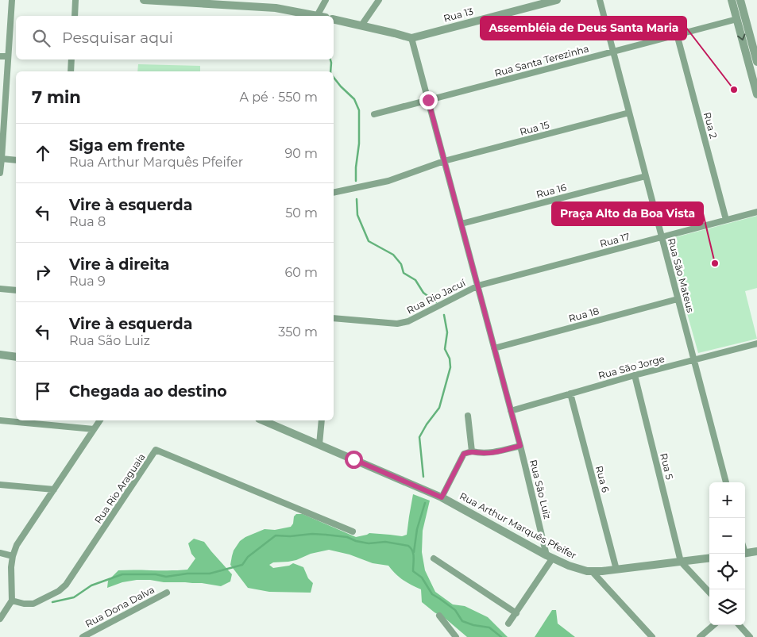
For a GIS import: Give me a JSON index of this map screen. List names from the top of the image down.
{
  "streets": {
    "street": [
      "Rua 13",
      "Rua Santa Terezinha",
      "Rua 2",
      "Rua 15",
      "Rua 16",
      "Rua 17",
      "Rua São Mateus",
      "Rua Rio Jacuí",
      "Rua 18",
      "Rua São Jorge",
      "Rua 5",
      "Rua 6",
      "Rua Rio Araguaia",
      "Rua São Luiz",
      "Rua Arthur Marquês Pfeifer",
      "Rua Dona Dalva"
    ]
  },
  "crossings": [
    ["Rua 13", "Rua São Luiz"],
    ["Rua Santa Terezinha", "Rua 2"],
    ["Rua Santa Terezinha", "Rua São Mateus"],
    ["Rua Santa Terezinha", "Rua São Luiz"],
    ["Rua 2", "Rua 17"],
    ["Rua 15", "Rua São Mateus"],
    ["Rua 15", "Rua São Luiz"],
    ["Rua 16", "Rua São Mateus"],
    ["Rua 16", "Rua São Luiz"],
    ["Rua 17", "Rua São Mateus"],
    ["Rua 17", "Rua Rio Jacuí"],
    ["Rua 17", "Rua São Luiz"],
    ["Rua São Mateus", "Rua 18"],
    ["Rua São Mateus", "Rua São Jorge"],
    ["Rua Rio Jacuí", "Rua São Luiz"],
    ["Rua 18", "Rua São Luiz"],
    ["Rua São Jorge", "Rua 5"],
    ["Rua São Jorge", "Rua 6"],
    ["Rua São Jorge", "Rua São Luiz"],
    ["Rua 5", "Rua Arthur Marquês Pfeifer"],
    ["Rua 6", "Rua Arthur Marquês Pfeifer"],
    ["Rua São Luiz", "Rua Arthur Marquês Pfeifer"]
  ],
  "places": ["Assembléia de Deus Santa Maria", "Praça Alto da Boa Vista"],
  "page": {
    "search": "Pesquisar aqui",
    "heading": ["7 min", "A pé · 550 m"],
    "list": [
      ["Siga em frente", "Rua Arthur Marquês Pfeifer", "90 m"],
      ["Vire à esquerda", "Rua 8", "50 m"],
      ["Vire à direita", "Rua 9", "60 m"],
      ["Vire à esquerda", "Rua São Luiz", "350 m"],
      "Chegada ao destino"
    ],
    "map_buttons": ["+", "−"]
  }
}
